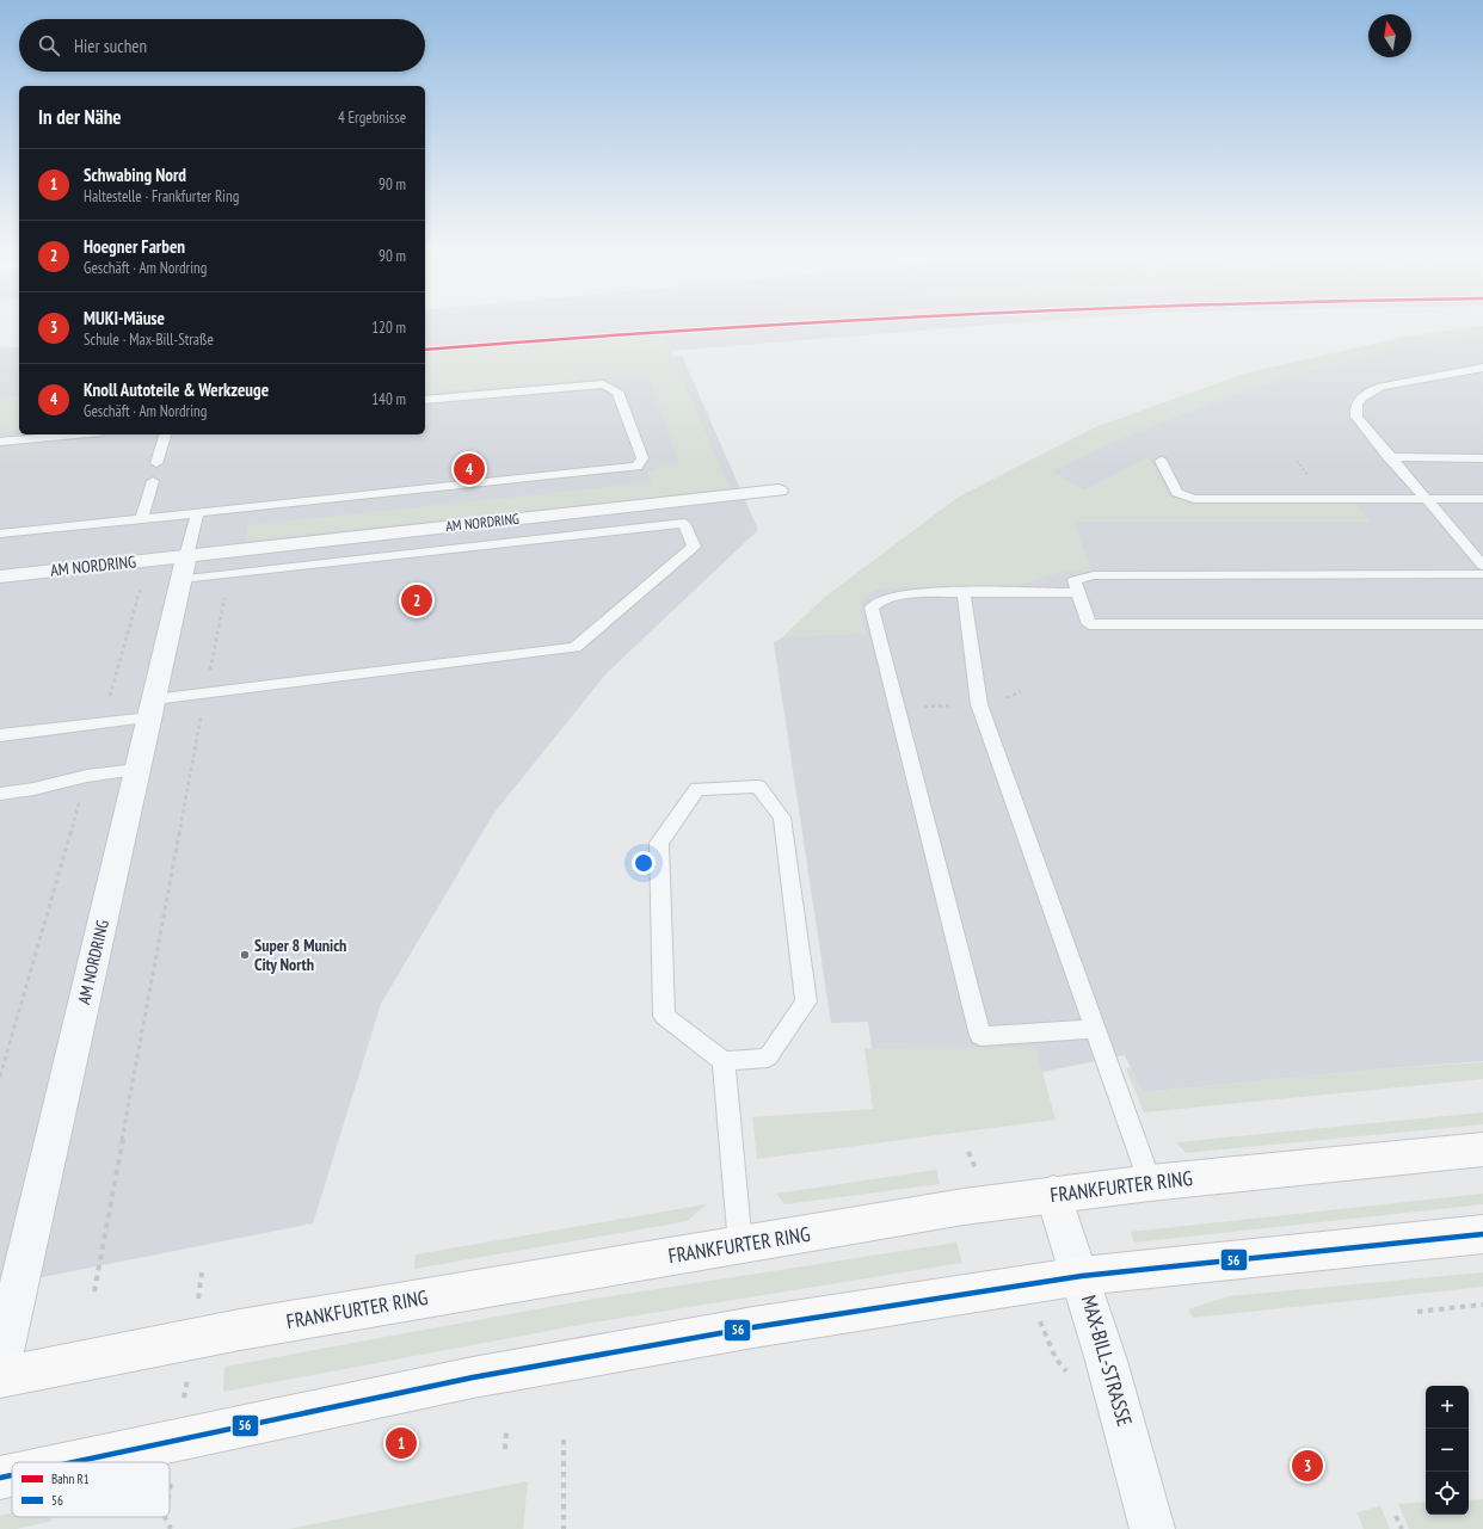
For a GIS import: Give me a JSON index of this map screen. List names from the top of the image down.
{
  "streets": {
    "main road": ["FRANKFURTER RING"],
    "street": ["AM NORDRING", "MAX-BILL-STRASSE"]
  },
  "crossings": [
    ["FRANKFURTER RING", "MAX-BILL-STRASSE"]
  ],
  "places": ["Super 8 Munich City North"],
  "lines": ["rail line R1", "transit line 56"],
  "legend": ["Bahn R1", "56"],
  "north": "top",
  "page": {
    "search": "Hier suchen",
    "heading": ["In der Nähe", "4 Ergebnisse"],
    "list": [
      {
        "mark": "1",
        "name": "Schwabing Nord",
        "note": "Haltestelle · Frankfurter Ring",
        "value": "90 m"
      },
      {
        "mark": "2",
        "name": "Hoegner Farben",
        "note": "Geschäft · Am Nordring",
        "value": "90 m"
      },
      {
        "mark": "3",
        "name": "MUKI-Mäuse",
        "note": "Schule · Max-Bill-Straße",
        "value": "120 m"
      },
      {
        "mark": "4",
        "name": "Knoll Autoteile & Werkzeuge",
        "note": "Geschäft · Am Nordring",
        "value": "140 m"
      }
    ],
    "pins": [
      "4",
      "2",
      "1",
      "3"
    ],
    "map_buttons": ["+", "−"]
  }
}
